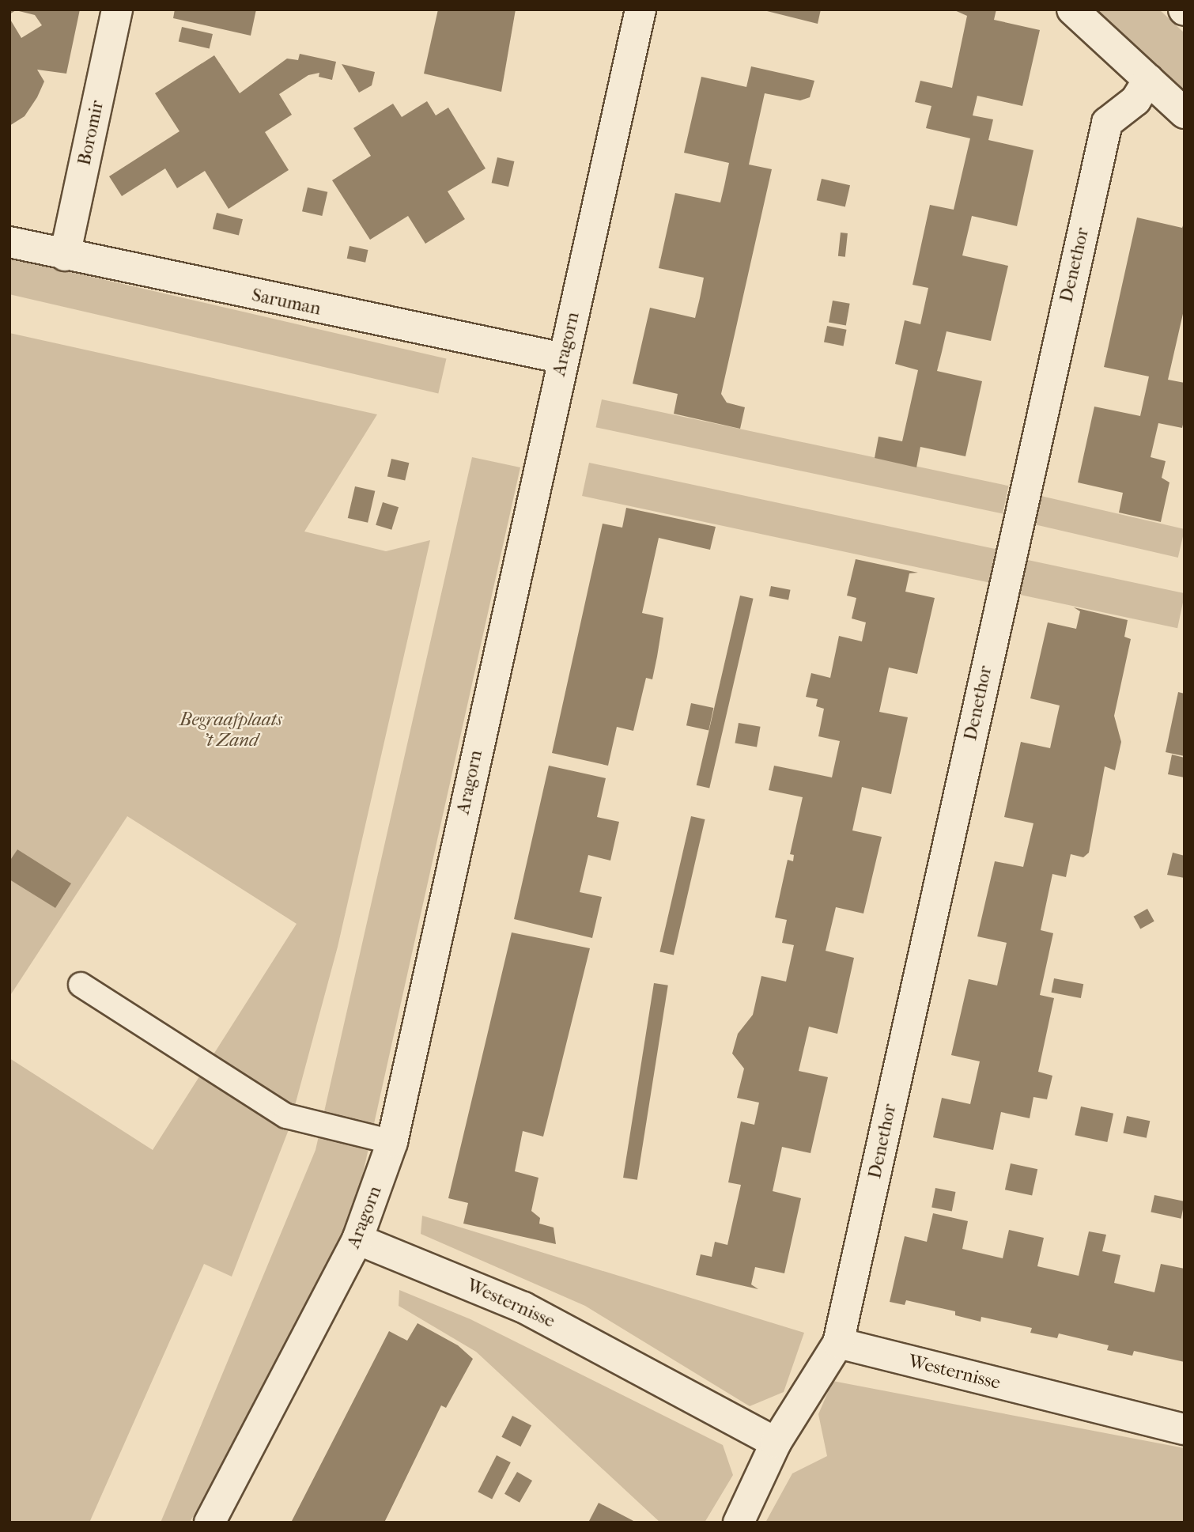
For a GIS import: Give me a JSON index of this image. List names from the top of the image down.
{
  "streets": {
    "street": [
      "Boromir",
      "Denethor",
      "Saruman",
      "Aragorn",
      "Westernisse"
    ]
  },
  "crossings": [
    ["Boromir", "Saruman"],
    ["Denethor", "Westernisse"],
    ["Saruman", "Aragorn"],
    ["Aragorn", "Westernisse"]
  ],
  "parks": ["Begraafplaats 't Zand"]
}
